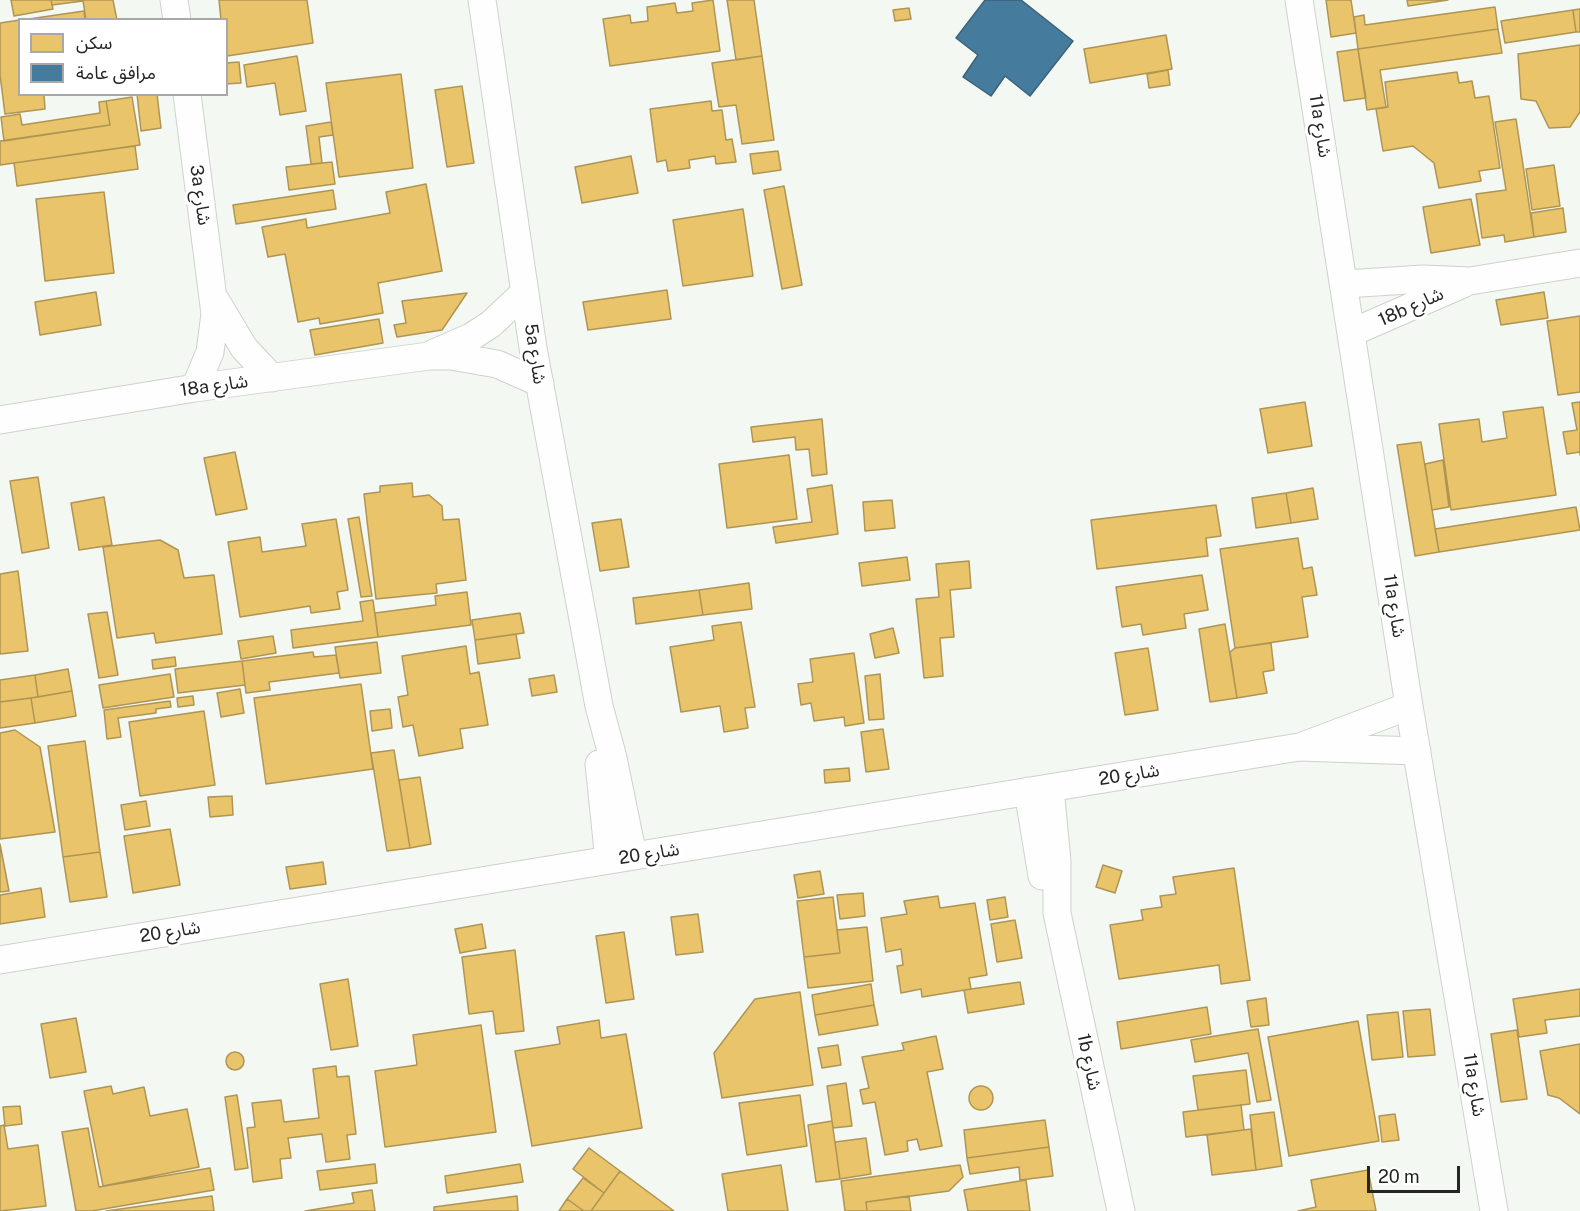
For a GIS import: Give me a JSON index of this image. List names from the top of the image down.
{
  "streets": {
    "street": [
      "11a شارع",
      "3a شارع",
      "18b شارع",
      "5a شارع",
      "18a شارع",
      "شارع 20",
      "1b شارع"
    ]
  },
  "crossings": [
    ["11a شارع", "18b شارع"],
    ["11a شارع", "شارع 20"],
    ["3a شارع", "18a شارع"],
    ["5a شارع", "18a شارع"],
    ["5a شارع", "شارع 20"],
    ["شارع 20", "1b شارع"]
  ],
  "legend": ["سكن", "مرافق عامة"],
  "scale_bar": "20 m"
}
